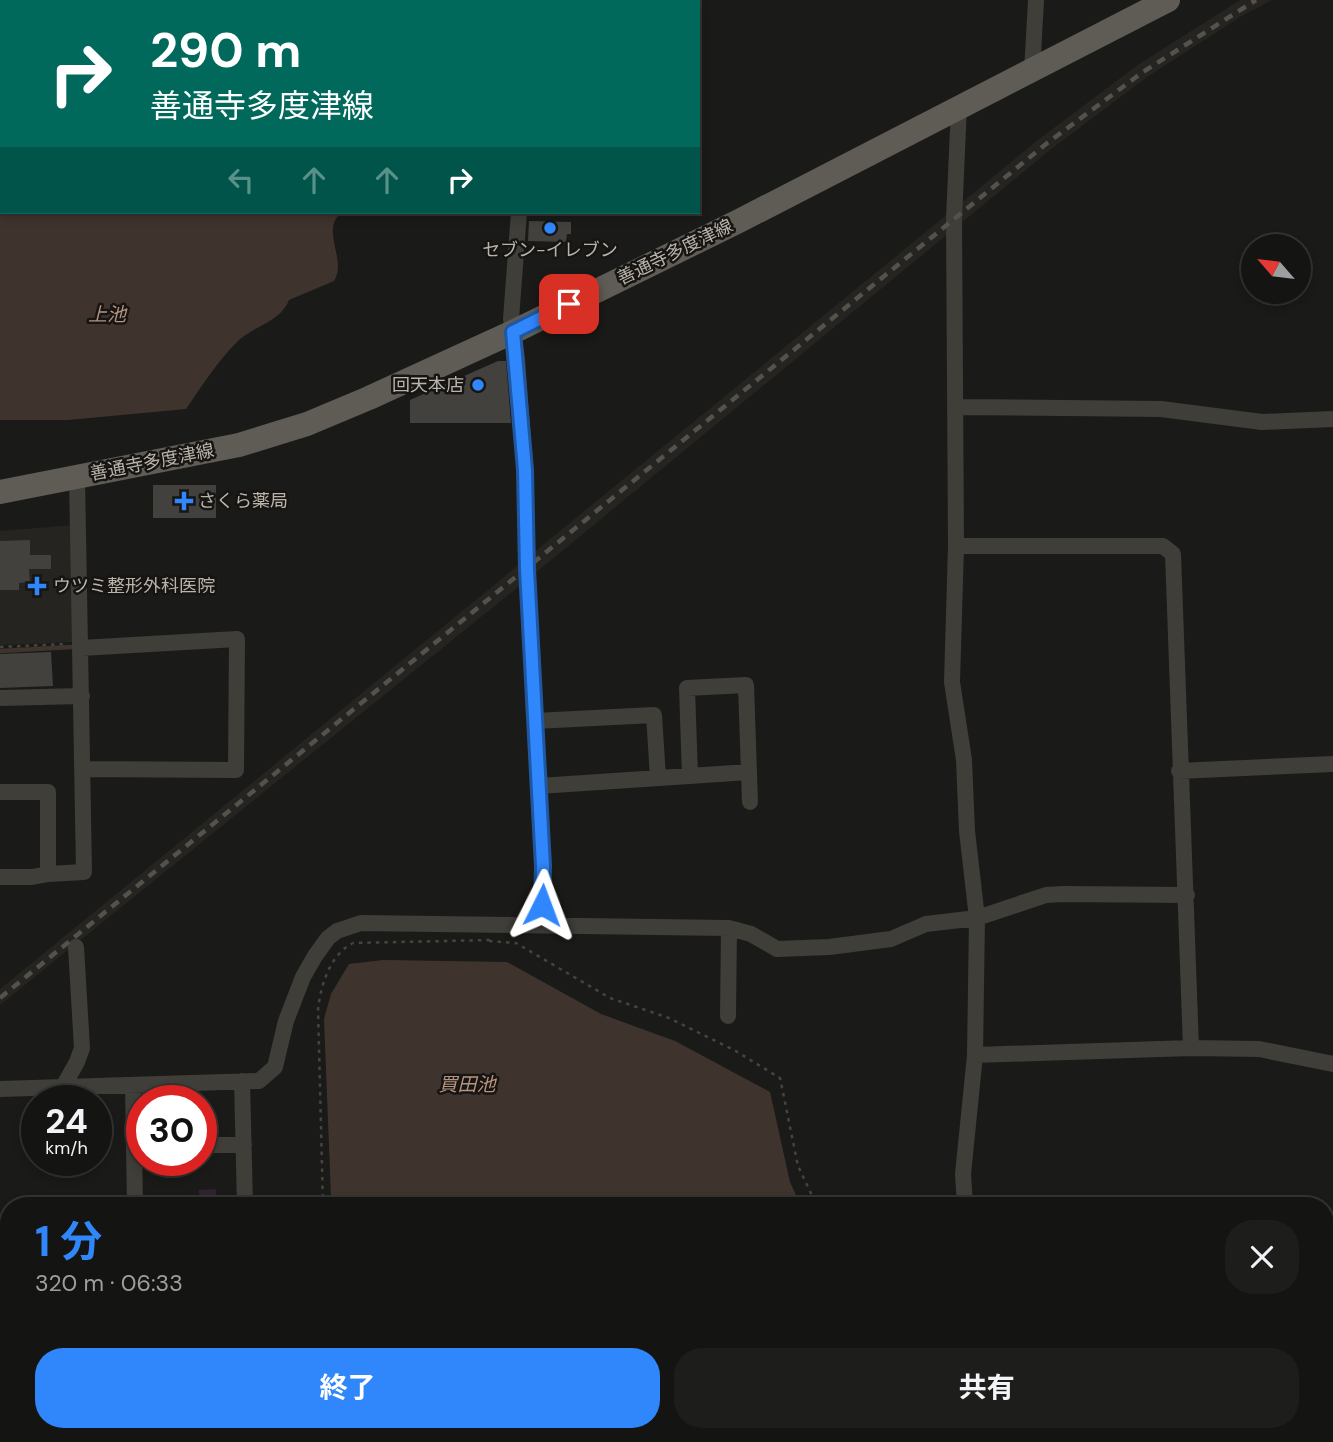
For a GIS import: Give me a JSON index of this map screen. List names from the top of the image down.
{
  "streets": {
    "main road": ["善通寺多度津線"]
  },
  "water": ["上池", "買田池"],
  "places": {
    "other": ["セブン-イレブン", "回天本店"],
    "health": ["さくら薬局", "ウツミ整形外科医院"]
  },
  "north": "top left",
  "page": {
    "turn": ["290 m", "善通寺多度津線"],
    "speed": "24 km/h",
    "limit": "30",
    "heading": ["1 分", "320 m · 06:33"],
    "buttons": ["終了", "共有"]
  }
}
